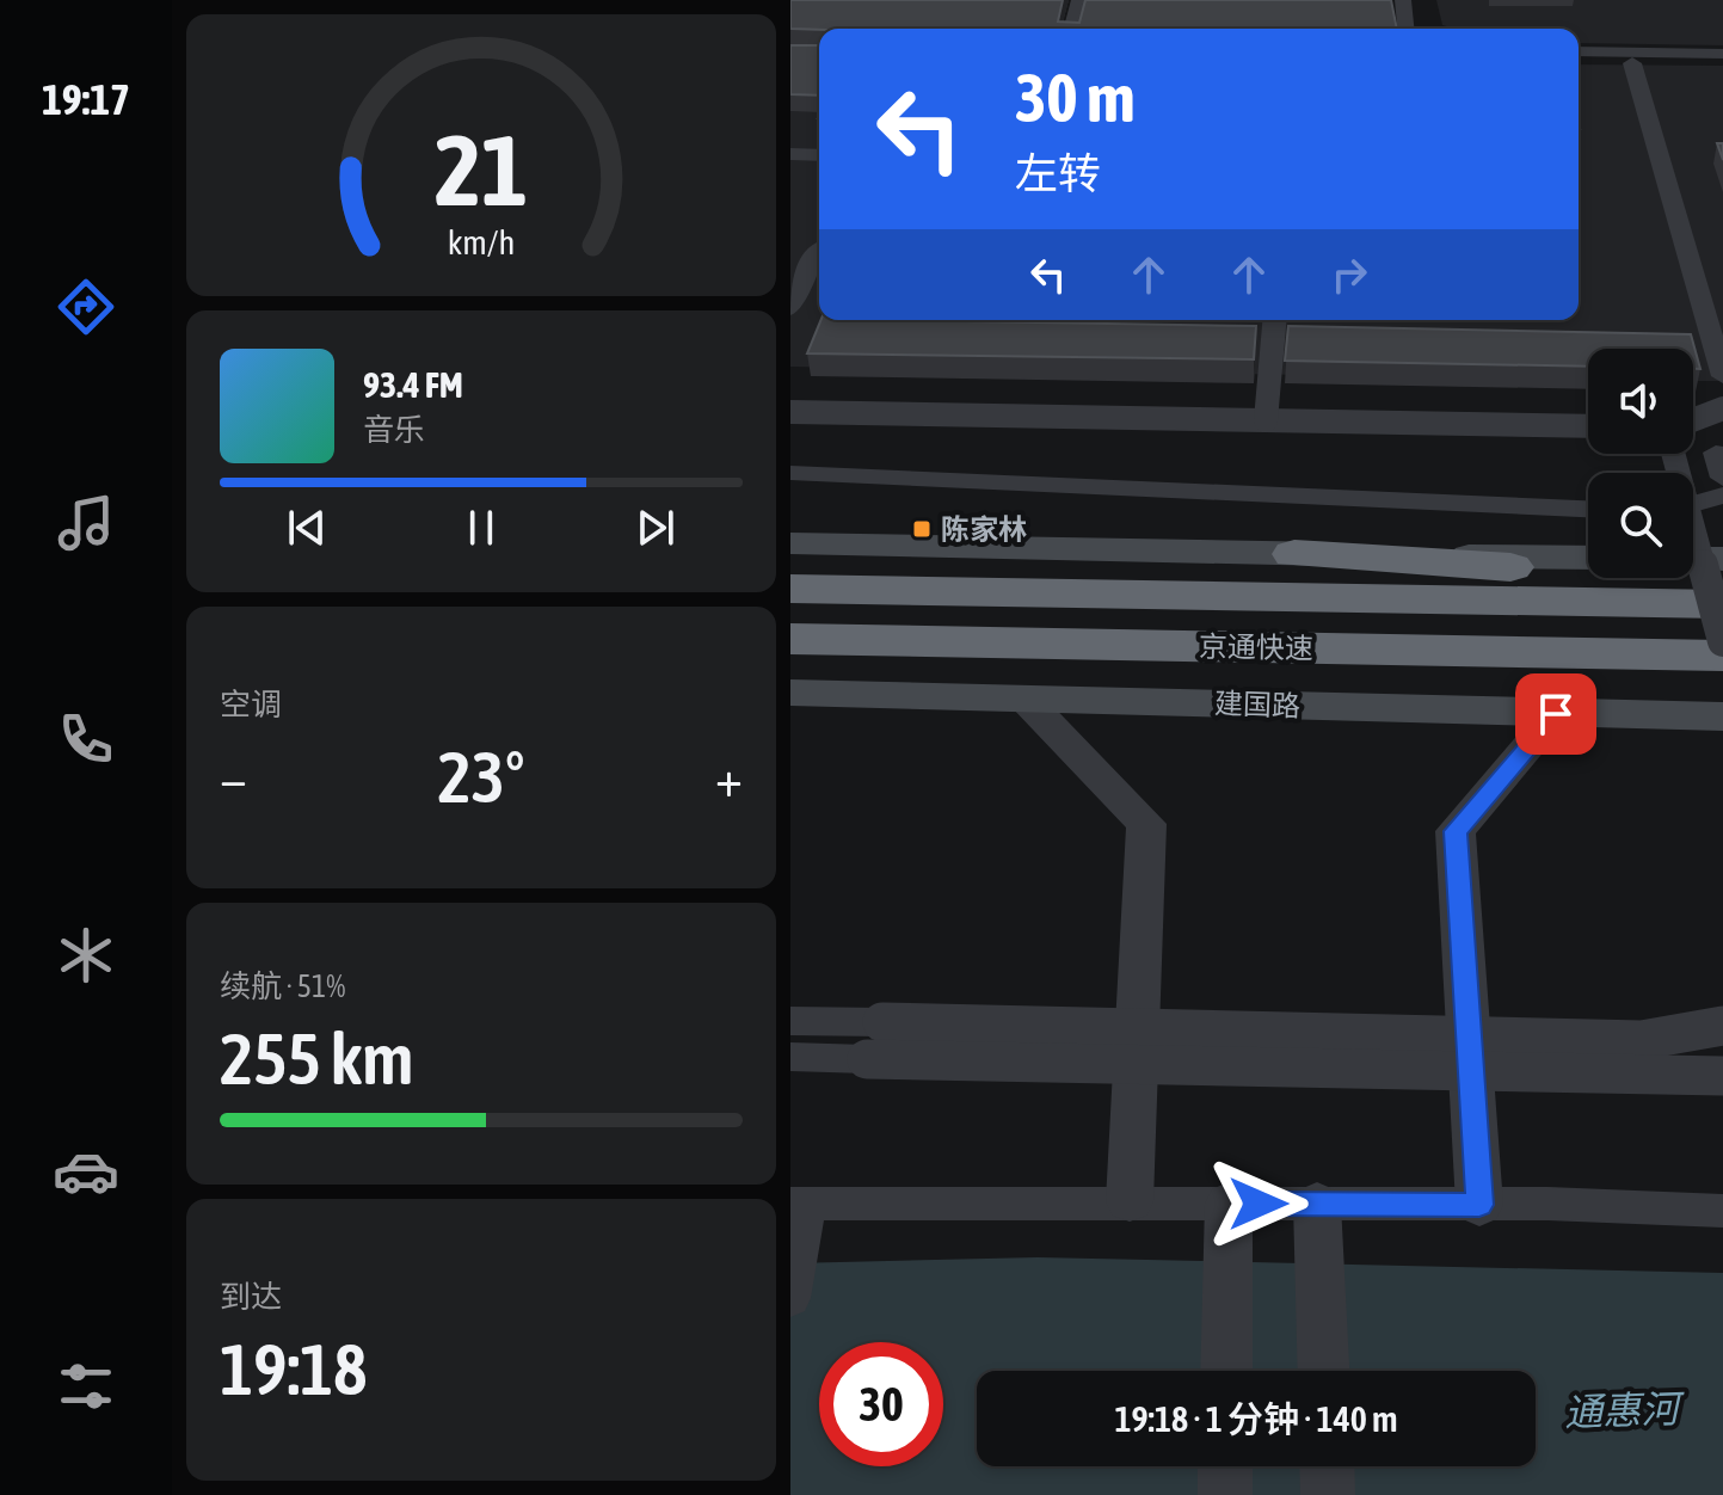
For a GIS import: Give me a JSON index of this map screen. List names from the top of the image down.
{
  "streets": {
    "highway": ["京通快速"],
    "main road": ["建国路"]
  },
  "water": ["通惠河"],
  "places": {
    "transit": ["陈家林"]
  },
  "page": {
    "tabs": "19:17",
    "turn": ["30 m", "左转"],
    "song": ["93.4 FM", "音乐"],
    "tile": [
      "空调",
      ["续航 · 51%", "255 km"],
      ["到达", "19:18"]
    ],
    "heat": ["−", "23°", "+"],
    "limit": "30",
    "trip": "19:18 · 1 分钟 · 140 m",
    "gauge": ["21", "km/h"]
  }
}
